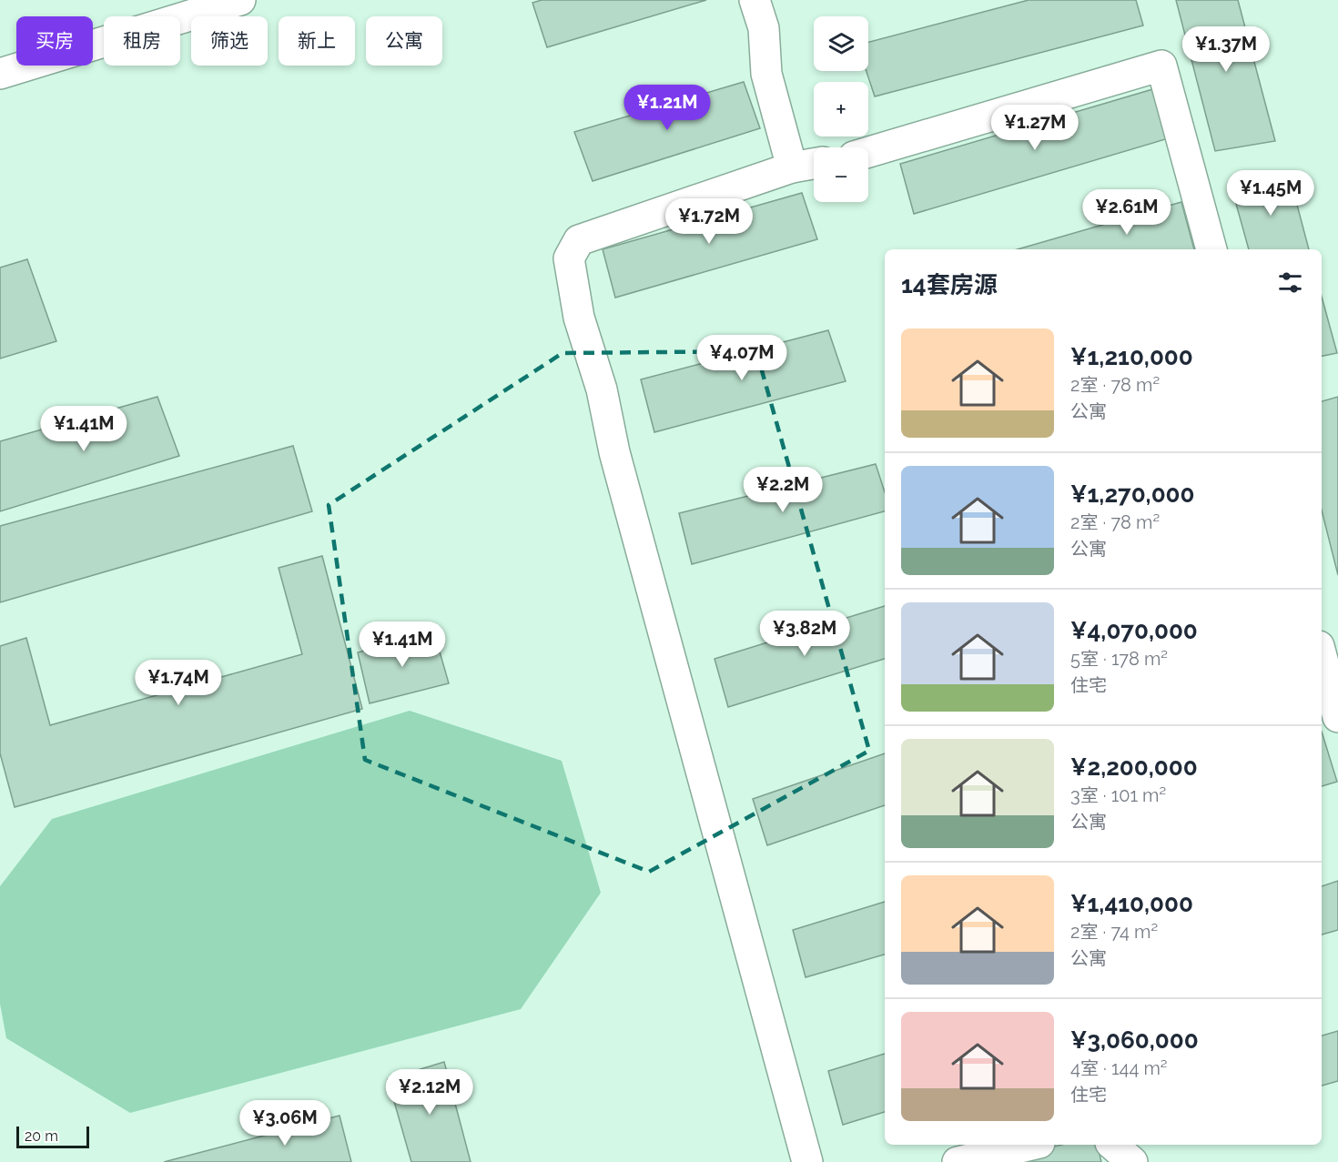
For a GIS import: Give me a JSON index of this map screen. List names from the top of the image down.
{
  "scale_bar": "20 m",
  "page": {
    "map_buttons": ["+", "−"],
    "chip": [
      "买房",
      "租房",
      "筛选",
      "新上",
      "公寓"
    ],
    "price": [
      "¥1.37M",
      "¥1.21M",
      "¥1.27M",
      "¥1.45M",
      "¥2.61M",
      "¥1.72M",
      "¥4.07M",
      "¥1.41M",
      "¥2.2M",
      "¥3.82M",
      "¥1.41M",
      "¥1.74M",
      "¥2.12M",
      "¥3.06M"
    ],
    "heading": "14套房源",
    "list": [
      {
        "name": "¥1,210,000",
        "note": "2室 · 78 m² · 公寓"
      },
      {
        "name": "¥1,270,000",
        "note": "2室 · 78 m² · 公寓"
      },
      {
        "name": "¥4,070,000",
        "note": "5室 · 178 m² · 住宅"
      },
      {
        "name": "¥2,200,000",
        "note": "3室 · 101 m² · 公寓"
      },
      {
        "name": "¥1,410,000",
        "note": "2室 · 74 m² · 公寓"
      },
      {
        "name": "¥3,060,000",
        "note": "4室 · 144 m² · 住宅"
      }
    ],
    "scale": "20 m"
  }
}
